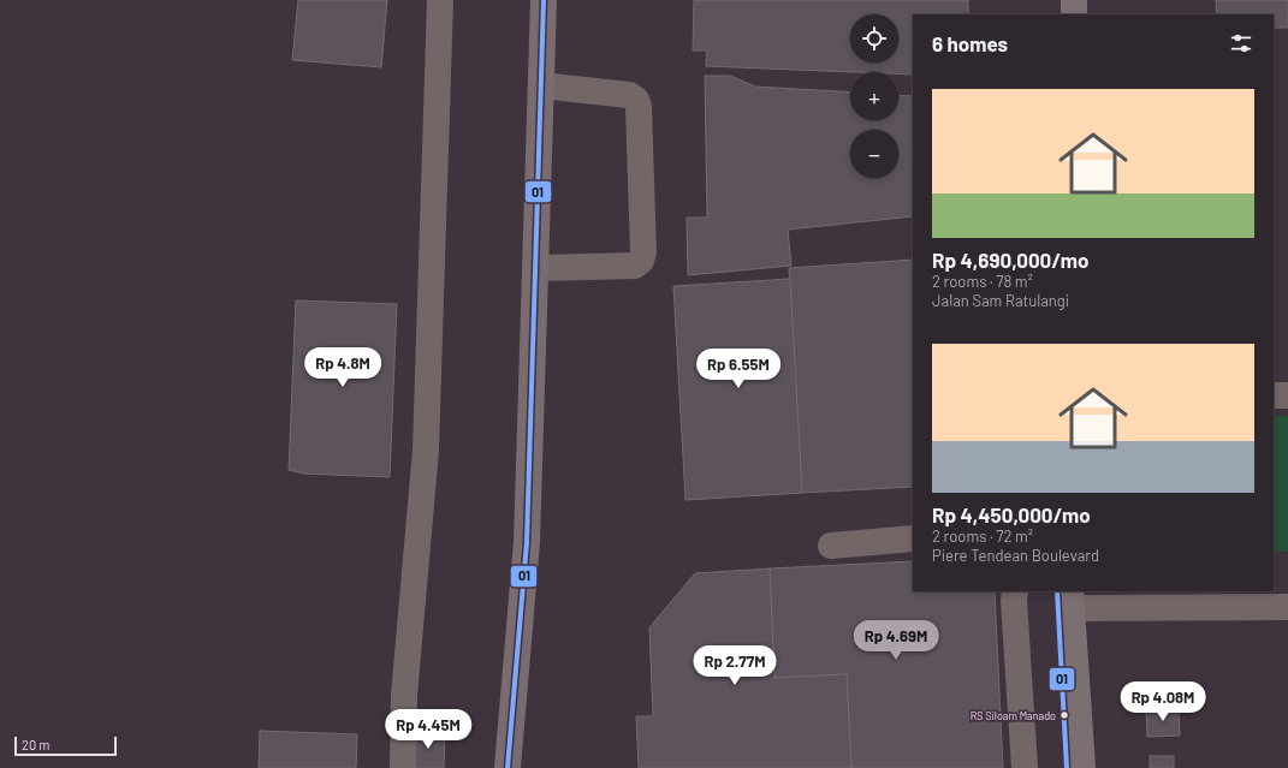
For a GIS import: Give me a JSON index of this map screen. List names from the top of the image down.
{
  "places": ["RS Siloam Manado"],
  "lines": ["transit line 01"],
  "scale_bar": "20 m",
  "page": {
    "map_buttons": ["+", "−"],
    "heading": "6 homes",
    "list": [
      {
        "name": "Rp 4,690,000/mo",
        "note": "2 rooms · 78 m² · Jalan Sam Ratulangi"
      },
      {
        "name": "Rp 4,450,000/mo",
        "note": "2 rooms · 72 m² · Piere Tendean Boulevard"
      }
    ],
    "price": [
      "Rp 4.8M",
      "Rp 6.55M",
      "Rp 4.69M",
      "Rp 2.77M",
      "Rp 4.08M",
      "Rp 4.45M"
    ],
    "scale": "20 m"
  }
}
